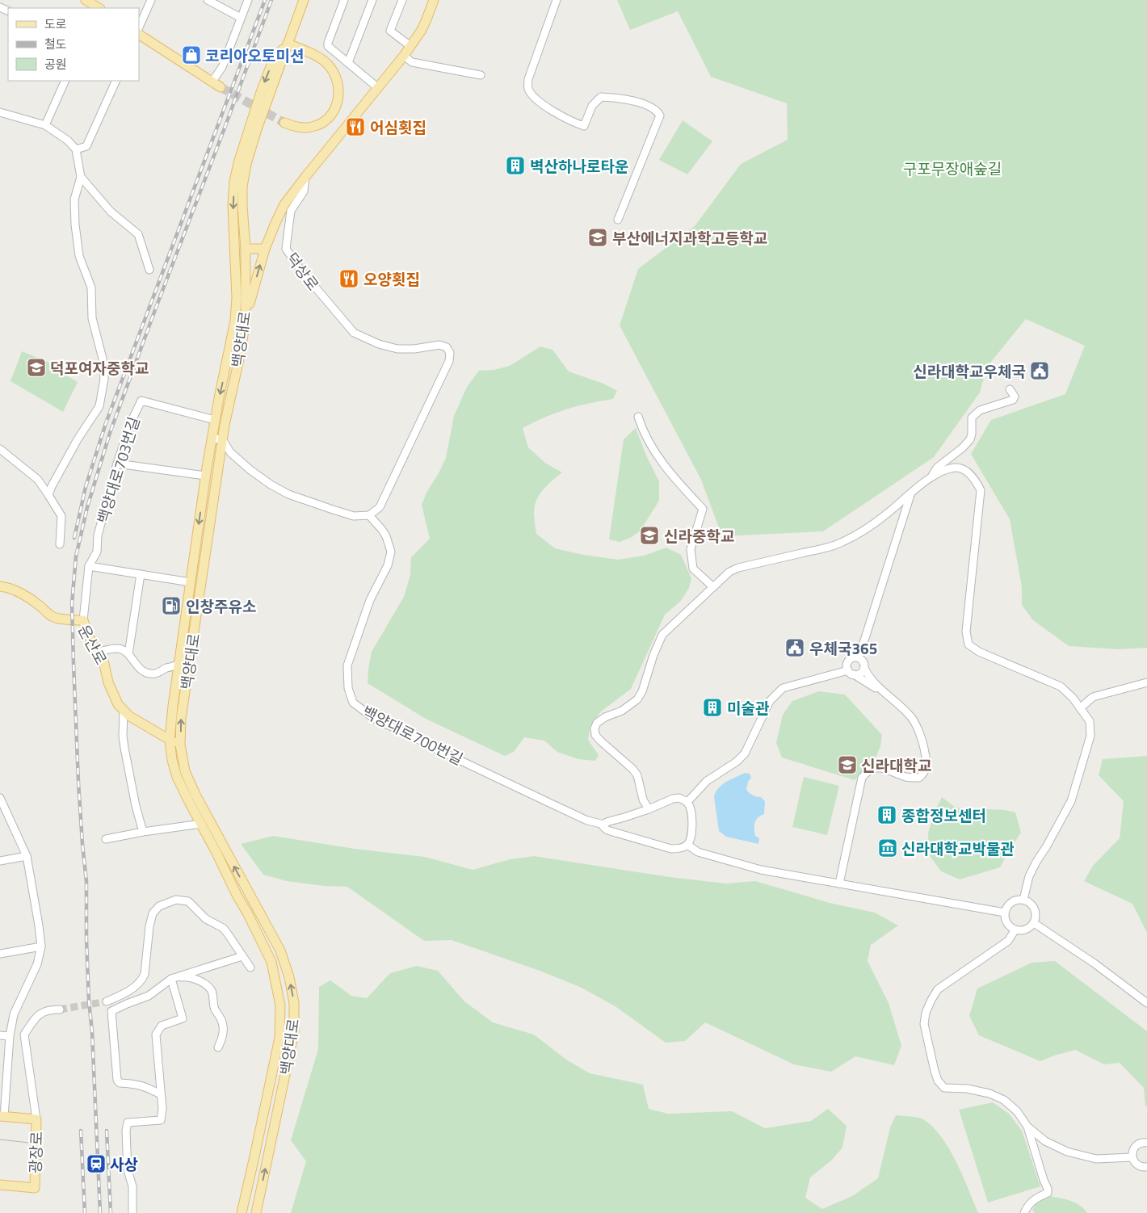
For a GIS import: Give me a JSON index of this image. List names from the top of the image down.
{
  "streets": {
    "main road": [
      "덕상로",
      "백양대로",
      "운산로",
      "광장로"
    ],
    "street": ["백양대로703번길", "백양대로700번길"]
  },
  "crossings": [
    ["덕상로", "백양대로"],
    ["덕상로", "백양대로700번길"],
    ["백양대로", "백양대로703번길"],
    ["백양대로", "운산로"],
    ["백양대로703번길", "운산로"]
  ],
  "parks": ["구포무장애숲길"],
  "places": {
    "shop": ["코리아오토미션"],
    "restaurant": ["어심횟집", "오양횟집"],
    "building": ["벽산하나로타운", "미술관", "종합정보센터"],
    "school or university": [
      "부산에너지과학고등학교",
      "덕포여자중학교",
      "신라중학교",
      "신라대학교"
    ],
    "public building": ["신라대학교우체국", "우체국365"],
    "fuel station": ["인창주유소"],
    "museum": ["신라대학교박물관"],
    "station": ["사상"]
  },
  "legend": ["도로", "철도", "공원"]
}
